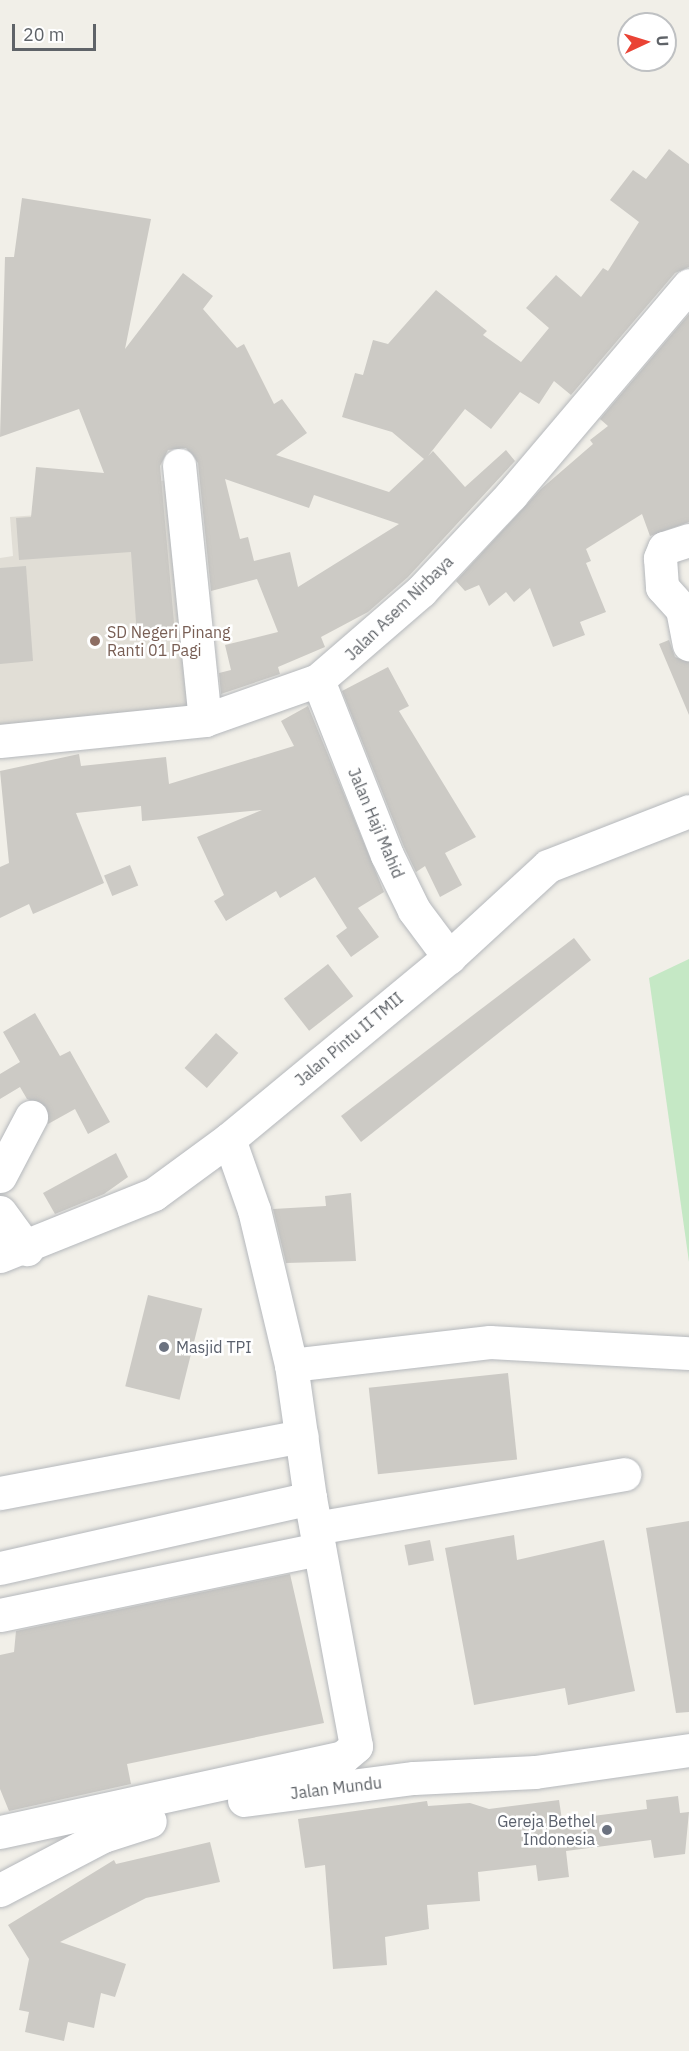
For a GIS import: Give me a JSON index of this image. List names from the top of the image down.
{
  "streets": {
    "street": [
      "Jalan Asem Nirbaya",
      "Jalan Haji Mahid",
      "Jalan Pintu II TMII",
      "Jalan Mundu"
    ]
  },
  "crossings": [
    ["Jalan Asem Nirbaya", "Jalan Haji Mahid"],
    ["Jalan Haji Mahid", "Jalan Pintu II TMII"]
  ],
  "places": ["SD Negeri Pinang Ranti 01 Pagi", "Masjid TPI", "Gereja Bethel Indonesia"],
  "scale_bar": "20 m",
  "north": "right"
}
